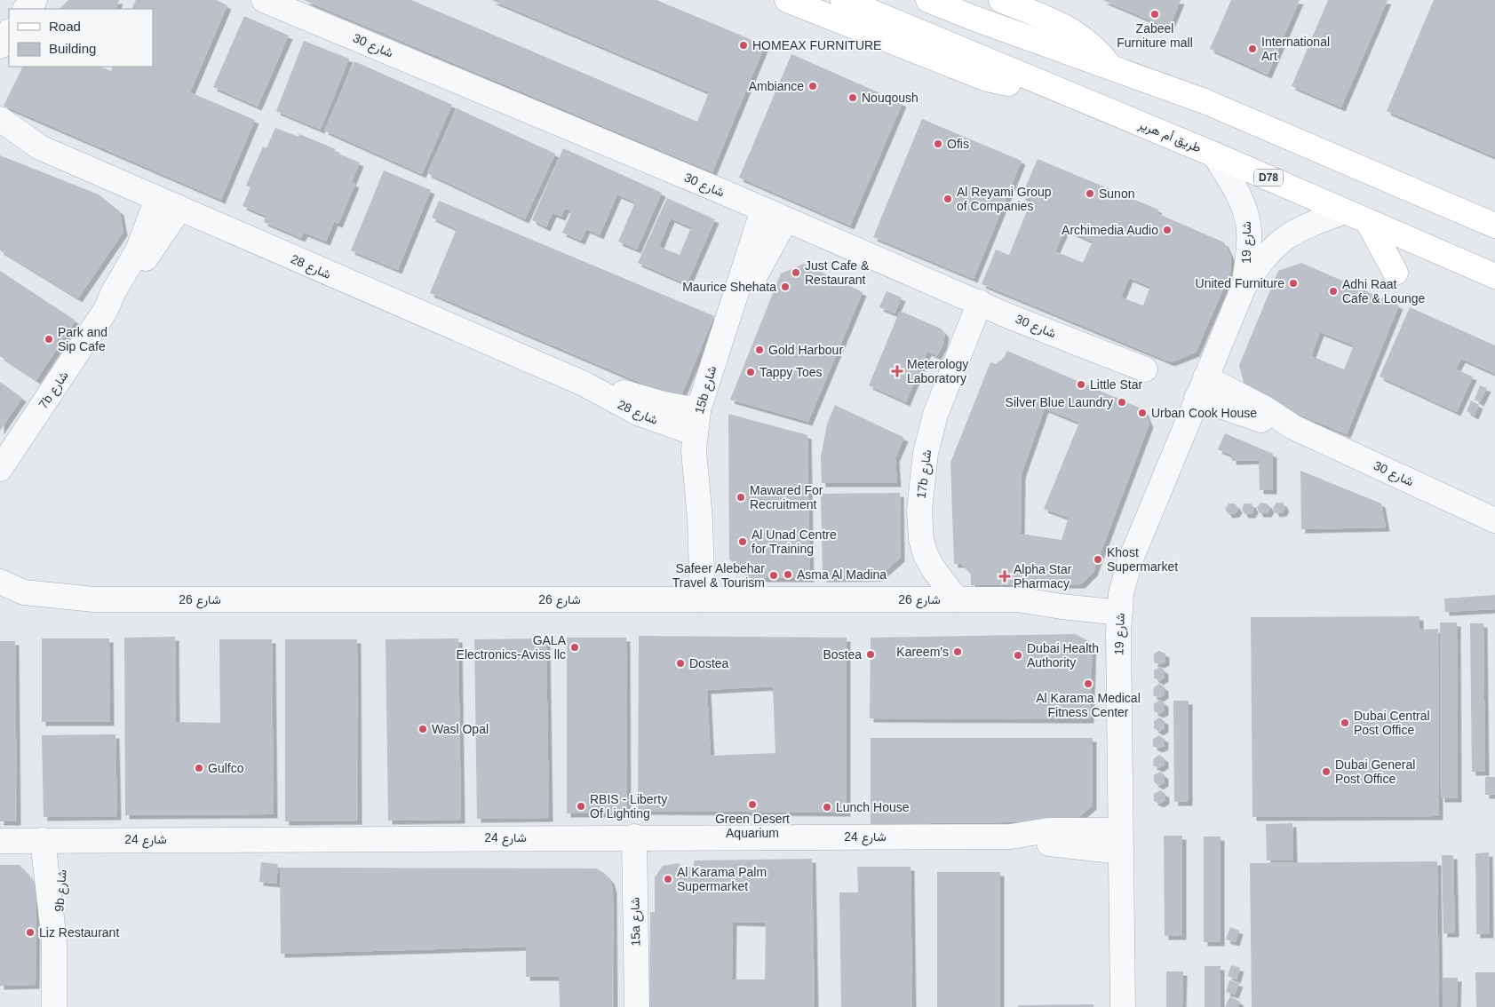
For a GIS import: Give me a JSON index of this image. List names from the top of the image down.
{
  "streets": {
    "main road": ["طريق أم هرير", "D78"],
    "street": [
      "شارع 30",
      "شارع 19",
      "شارع 28",
      "7b شارع",
      "15b شارع",
      "17b شارع",
      "شارع 26",
      "شارع 24",
      "9b شارع",
      "15a شارع"
    ]
  },
  "crossings": [
    ["شارع 30", "شارع 19"],
    ["شارع 30", "15b شارع"],
    ["شارع 30", "17b شارع"],
    ["طريق أم هرير", "شارع 19"],
    ["شارع 19", "شارع 26"],
    ["شارع 19", "شارع 24"],
    ["شارع 28", "7b شارع"],
    ["شارع 28", "15b شارع"],
    ["15b شارع", "شارع 26"],
    ["17b شارع", "شارع 26"],
    ["شارع 24", "9b شارع"],
    ["شارع 24", "15a شارع"]
  ],
  "places": {
    "other": [
      "Zabeel Furniture mall",
      "HOMEAX FURNITURE",
      "International Art",
      "Ambiance",
      "Nouqoush",
      "Ofis",
      "Sunon",
      "Al Reyami Group of Companies",
      "Archimedia Audio",
      "Just Cafe & Restaurant",
      "United Furniture",
      "Maurice Shehata",
      "Adhi Raat Cafe & Lounge",
      "Park and Sip Cafe",
      "Gold Harbour",
      "Tappy Toes",
      "Little Star",
      "Silver Blue Laundry",
      "Urban Cook House",
      "Mawared For Recruitment",
      "Al Unad Centre for Training",
      "Khost Supermarket",
      "Asma Al Madina",
      "Safeer Alebehar Travel & Tourism",
      "GALA Electronics-Aviss llc",
      "Kareem's",
      "Bostea",
      "Dubai Health Authority",
      "Dostea",
      "Al Karama Medical Fitness Center",
      "Dubai Central Post Office",
      "Wasl Opal",
      "Gulfco",
      "Dubai General Post Office",
      "Green Desert Aquarium",
      "RBIS - Liberty Of Lighting",
      "Lunch House",
      "Al Karama Palm Supermarket",
      "Liz Restaurant"
    ],
    "health": ["Meterology Laboratory", "Alpha Star Pharmacy"]
  },
  "legend": ["Road", "Building"]
}
